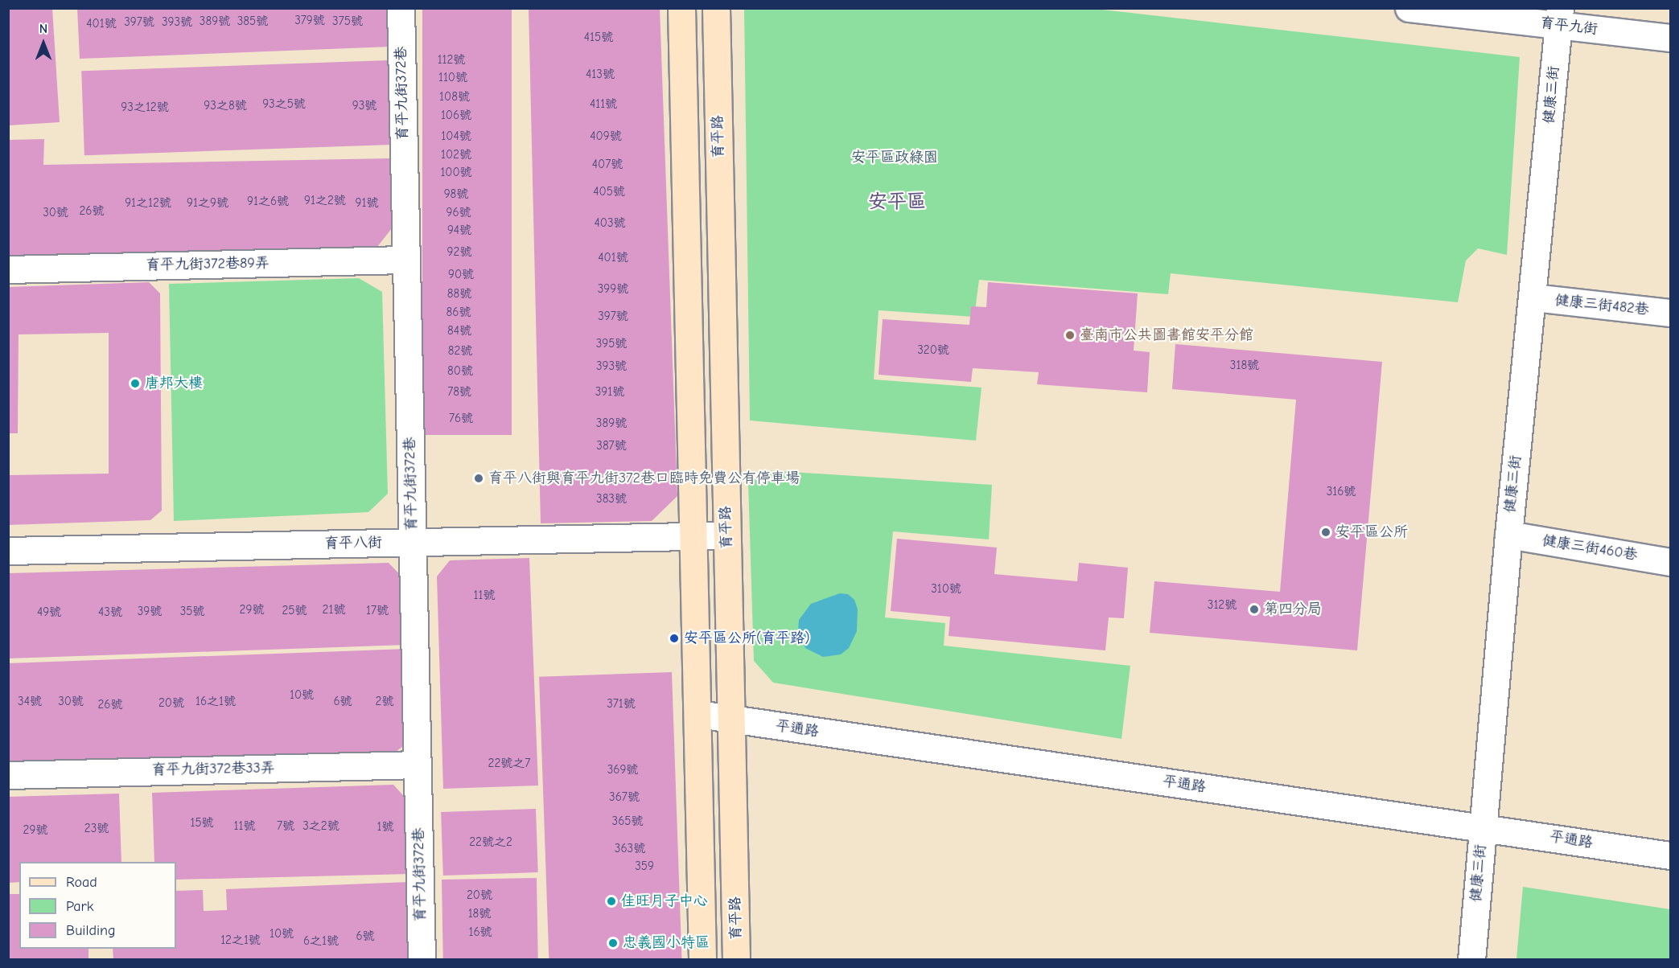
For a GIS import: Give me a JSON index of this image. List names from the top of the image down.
{
  "streets": {
    "street": [
      "育平九街",
      "育平九街372巷",
      "健康三街",
      "育平路",
      "育平九街372巷89弄",
      "健康三街482巷",
      "育平八街",
      "健康三街460巷",
      "平通路",
      "育平九街372巷33弄"
    ]
  },
  "crossings": [
    ["育平九街", "健康三街"],
    ["育平九街372巷", "育平九街372巷89弄"],
    ["育平九街372巷", "育平八街"],
    ["育平九街372巷", "育平九街372巷33弄"],
    ["健康三街", "健康三街482巷"],
    ["健康三街", "健康三街460巷"],
    ["健康三街", "平通路"],
    ["育平路", "育平八街"],
    ["育平路", "平通路"]
  ],
  "districts": ["安平區"],
  "parks": ["安平區政綠園"],
  "places": [
    "臺南市公共圖書館安平分館",
    "唐邦大樓",
    "育平八街與育平九街372巷口臨時免費公有停車場",
    "安平區公所",
    "第四分局",
    "安平區公所(育平路)",
    "佳旺月子中心",
    "忠義國小特區"
  ],
  "house_numbers": [
    "379號",
    "389號",
    "385號",
    "375號",
    "397號",
    "393號",
    "401號",
    "415號",
    "112號",
    "413號",
    "110號",
    "108號",
    "93之5號",
    "411號",
    "93之8號",
    "93號",
    "93之12號",
    "106號",
    "104號",
    "409號",
    "102號",
    "407號",
    "100號",
    "405號",
    "98號",
    "91之2號",
    "91之6號",
    "91之12號",
    "91之9號",
    "91號",
    "26號",
    "30號",
    "96號",
    "403號",
    "94號",
    "92號",
    "401號",
    "90號",
    "399號",
    "88號",
    "86號",
    "397號",
    "84號",
    "395號",
    "320號",
    "82號",
    "318號",
    "393號",
    "80號",
    "78號",
    "391號",
    "76號",
    "389號",
    "387號",
    "316號",
    "383號",
    "310號",
    "11號",
    "312號",
    "29號",
    "21號",
    "25號",
    "17號",
    "39號",
    "35號",
    "49號",
    "43號",
    "10號",
    "34號",
    "30號",
    "16之1號",
    "6號",
    "2號",
    "20號",
    "371號",
    "26號",
    "22號之7",
    "369號",
    "367號",
    "365號",
    "15號",
    "11號",
    "7號",
    "3之2號",
    "1號",
    "23號",
    "29號",
    "22號之2",
    "363號",
    "359",
    "20號",
    "18號",
    "16號",
    "10號",
    "6號",
    "12之1號",
    "6之1號"
  ],
  "legend": ["Road", "Park", "Building"],
  "north": "top"
}
